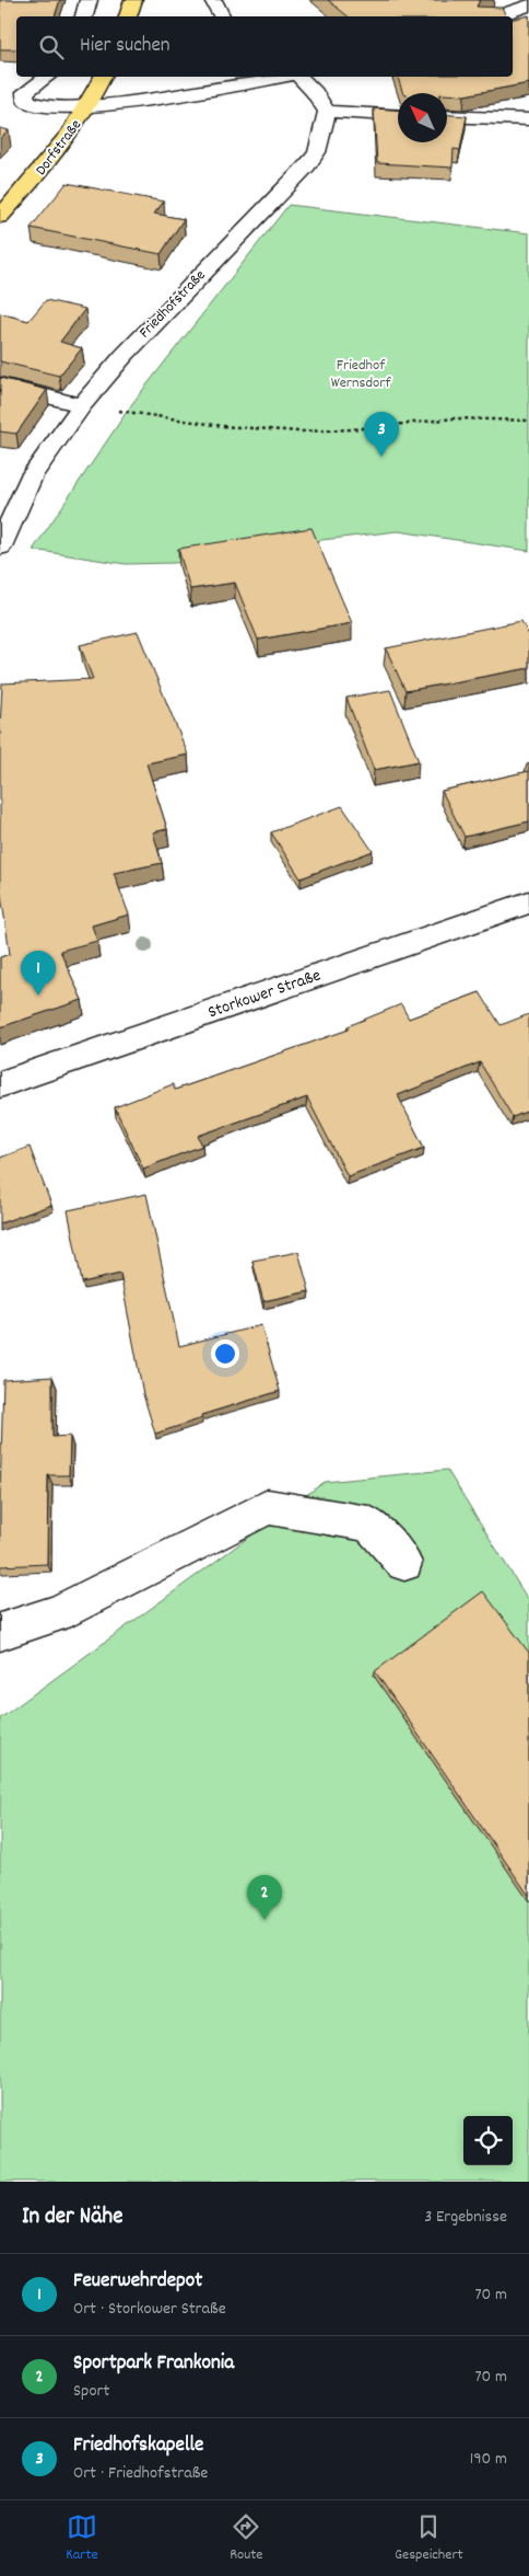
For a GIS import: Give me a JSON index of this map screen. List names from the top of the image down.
{
  "streets": {
    "main road": ["Dorfstraße"],
    "street": ["Friedhofstraße", "Storkower Straße"]
  },
  "parks": ["Friedhof Wernsdorf"],
  "north": "top left",
  "page": {
    "search": "Hier suchen",
    "pins": ["3", "1", "2"],
    "heading": ["In der Nähe", "3 Ergebnisse"],
    "list": [
      {
        "mark": "1",
        "name": "Feuerwehrdepot",
        "note": "Ort · Storkower Straße",
        "value": "70 m"
      },
      {
        "mark": "2",
        "name": "Sportpark Frankonia",
        "note": "Sport",
        "value": "70 m"
      },
      {
        "mark": "3",
        "name": "Friedhofskapelle",
        "note": "Ort · Friedhofstraße",
        "value": "190 m"
      }
    ],
    "nav": ["Karte", "Route", "Gespeichert"]
  }
}
